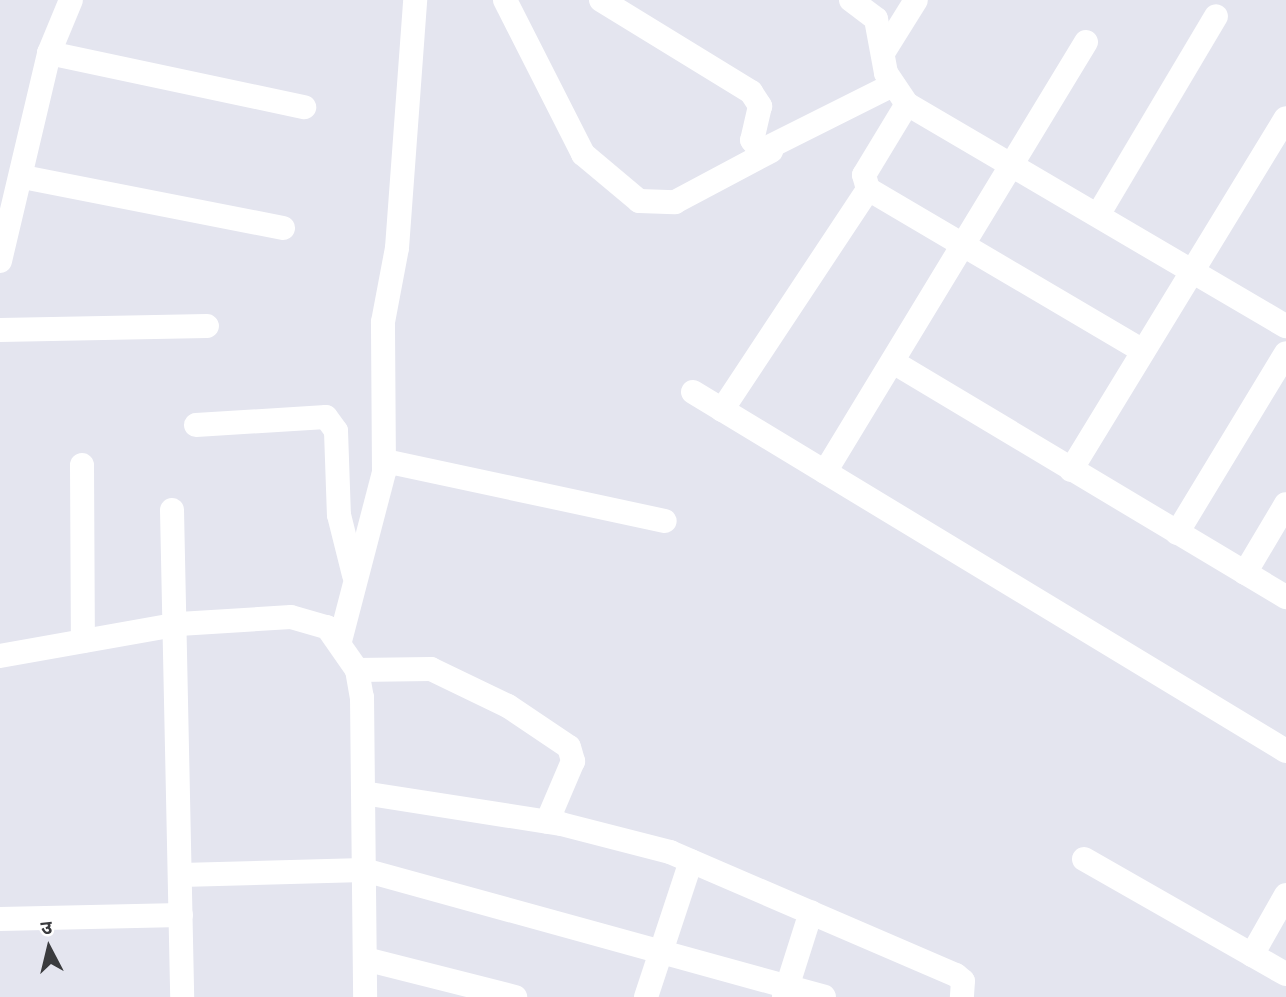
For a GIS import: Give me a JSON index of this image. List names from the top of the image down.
{
  "north": "top"
}
